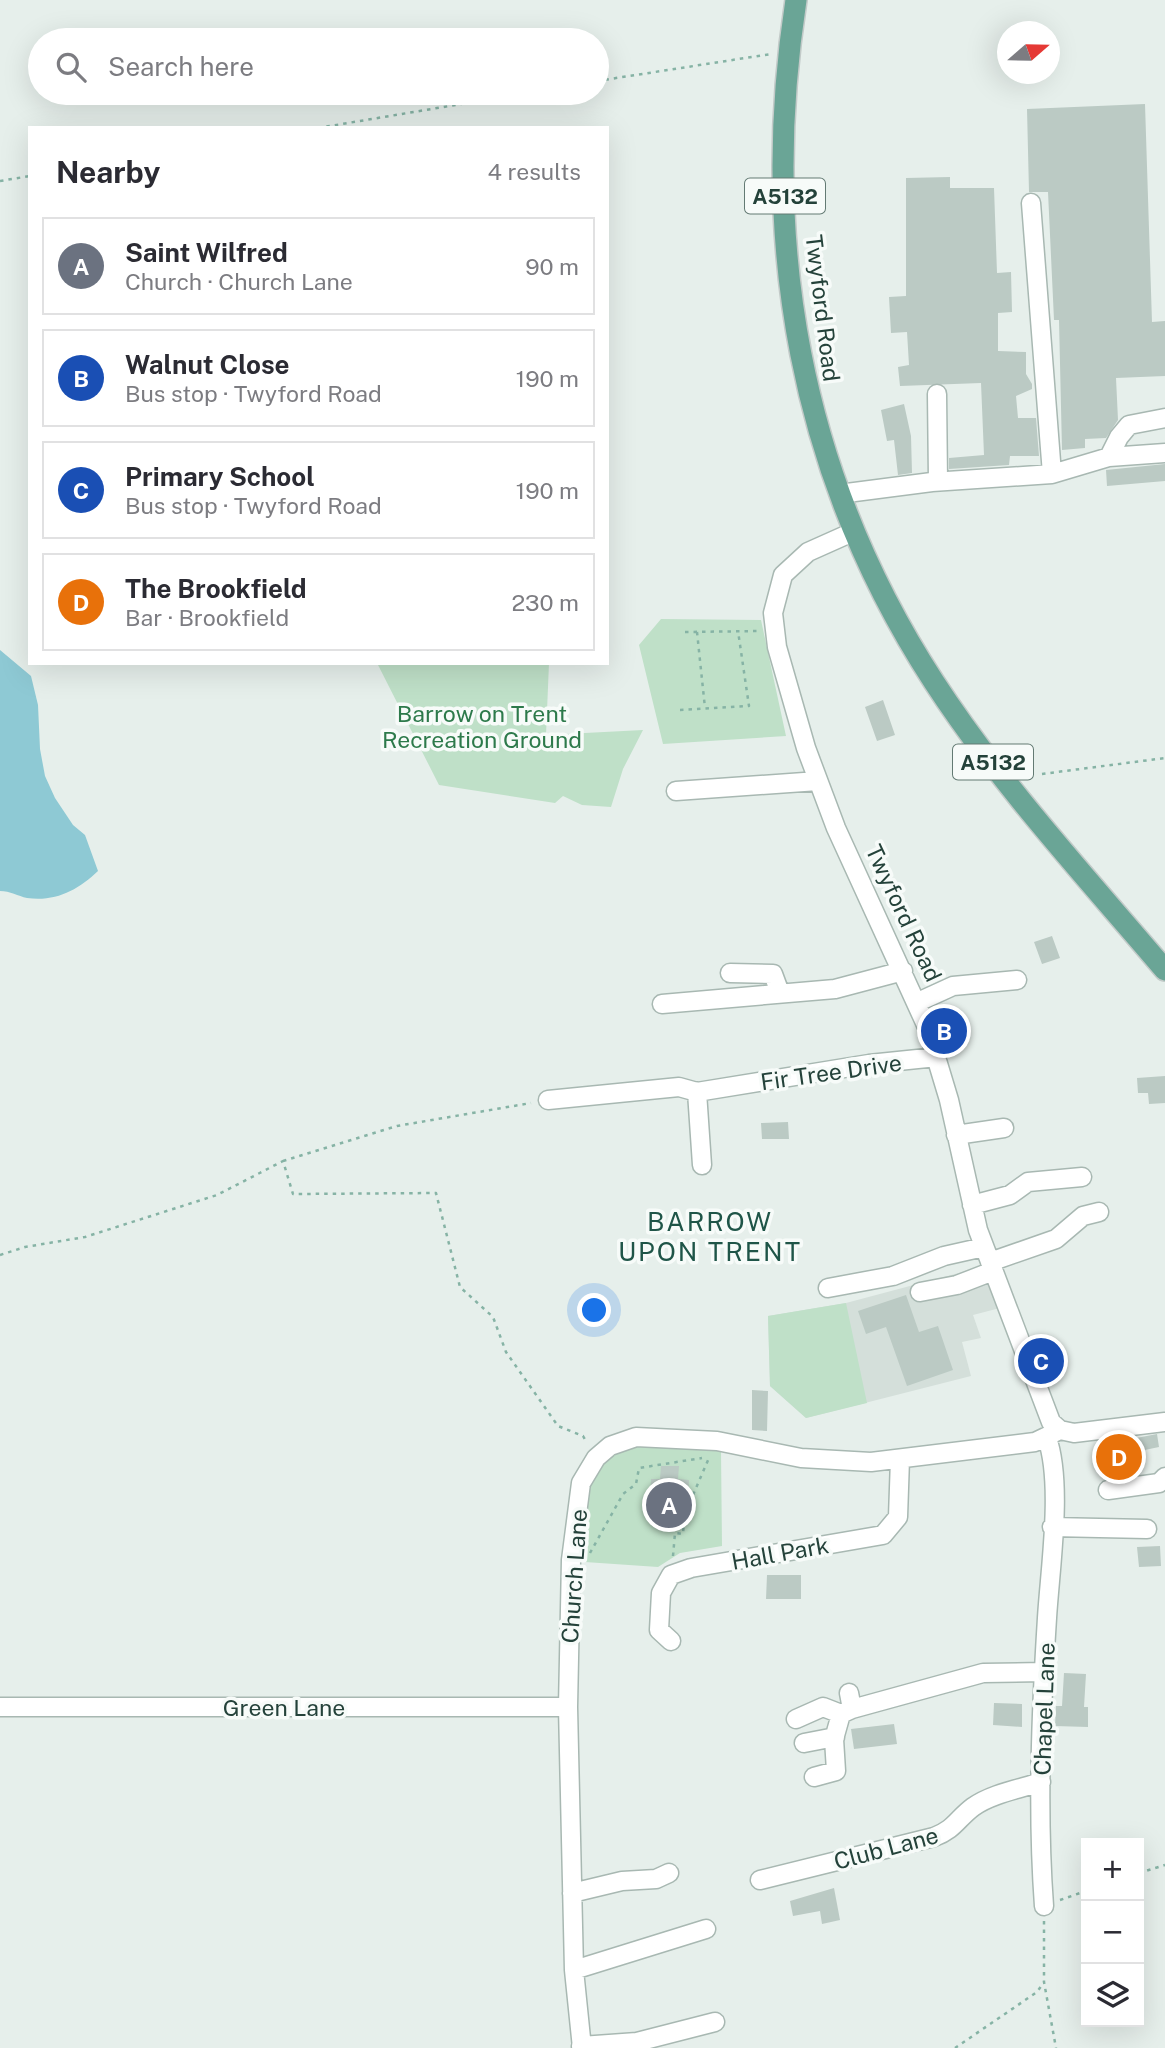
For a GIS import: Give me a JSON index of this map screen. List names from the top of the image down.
{
  "streets": {
    "main road": ["A5132", "Twyford Road"],
    "street": [
      "Fir Tree Drive",
      "Hall Park",
      "Church Lane",
      "Green Lane",
      "Chapel Lane",
      "Club Lane"
    ]
  },
  "crossings": [
    ["Twyford Road", "Fir Tree Drive"],
    ["Twyford Road", "Chapel Lane"],
    ["Church Lane", "Green Lane"],
    ["Chapel Lane", "Club Lane"]
  ],
  "districts": ["BARROW UPON TRENT"],
  "parks": ["Barrow on Trent Recreation Ground"],
  "north": "right",
  "page": {
    "search": "Search here",
    "heading": ["Nearby", "4 results"],
    "list": [
      {
        "mark": "A",
        "name": "Saint Wilfred",
        "note": "Church · Church Lane",
        "value": "90 m"
      },
      {
        "mark": "B",
        "name": "Walnut Close",
        "note": "Bus stop · Twyford Road",
        "value": "190 m"
      },
      {
        "mark": "C",
        "name": "Primary School",
        "note": "Bus stop · Twyford Road",
        "value": "190 m"
      },
      {
        "mark": "D",
        "name": "The Brookfield",
        "note": "Bar · Brookfield",
        "value": "230 m"
      }
    ],
    "pins": [
      "B",
      "C",
      "D",
      "A"
    ],
    "map_buttons": ["+", "−"]
  }
}
